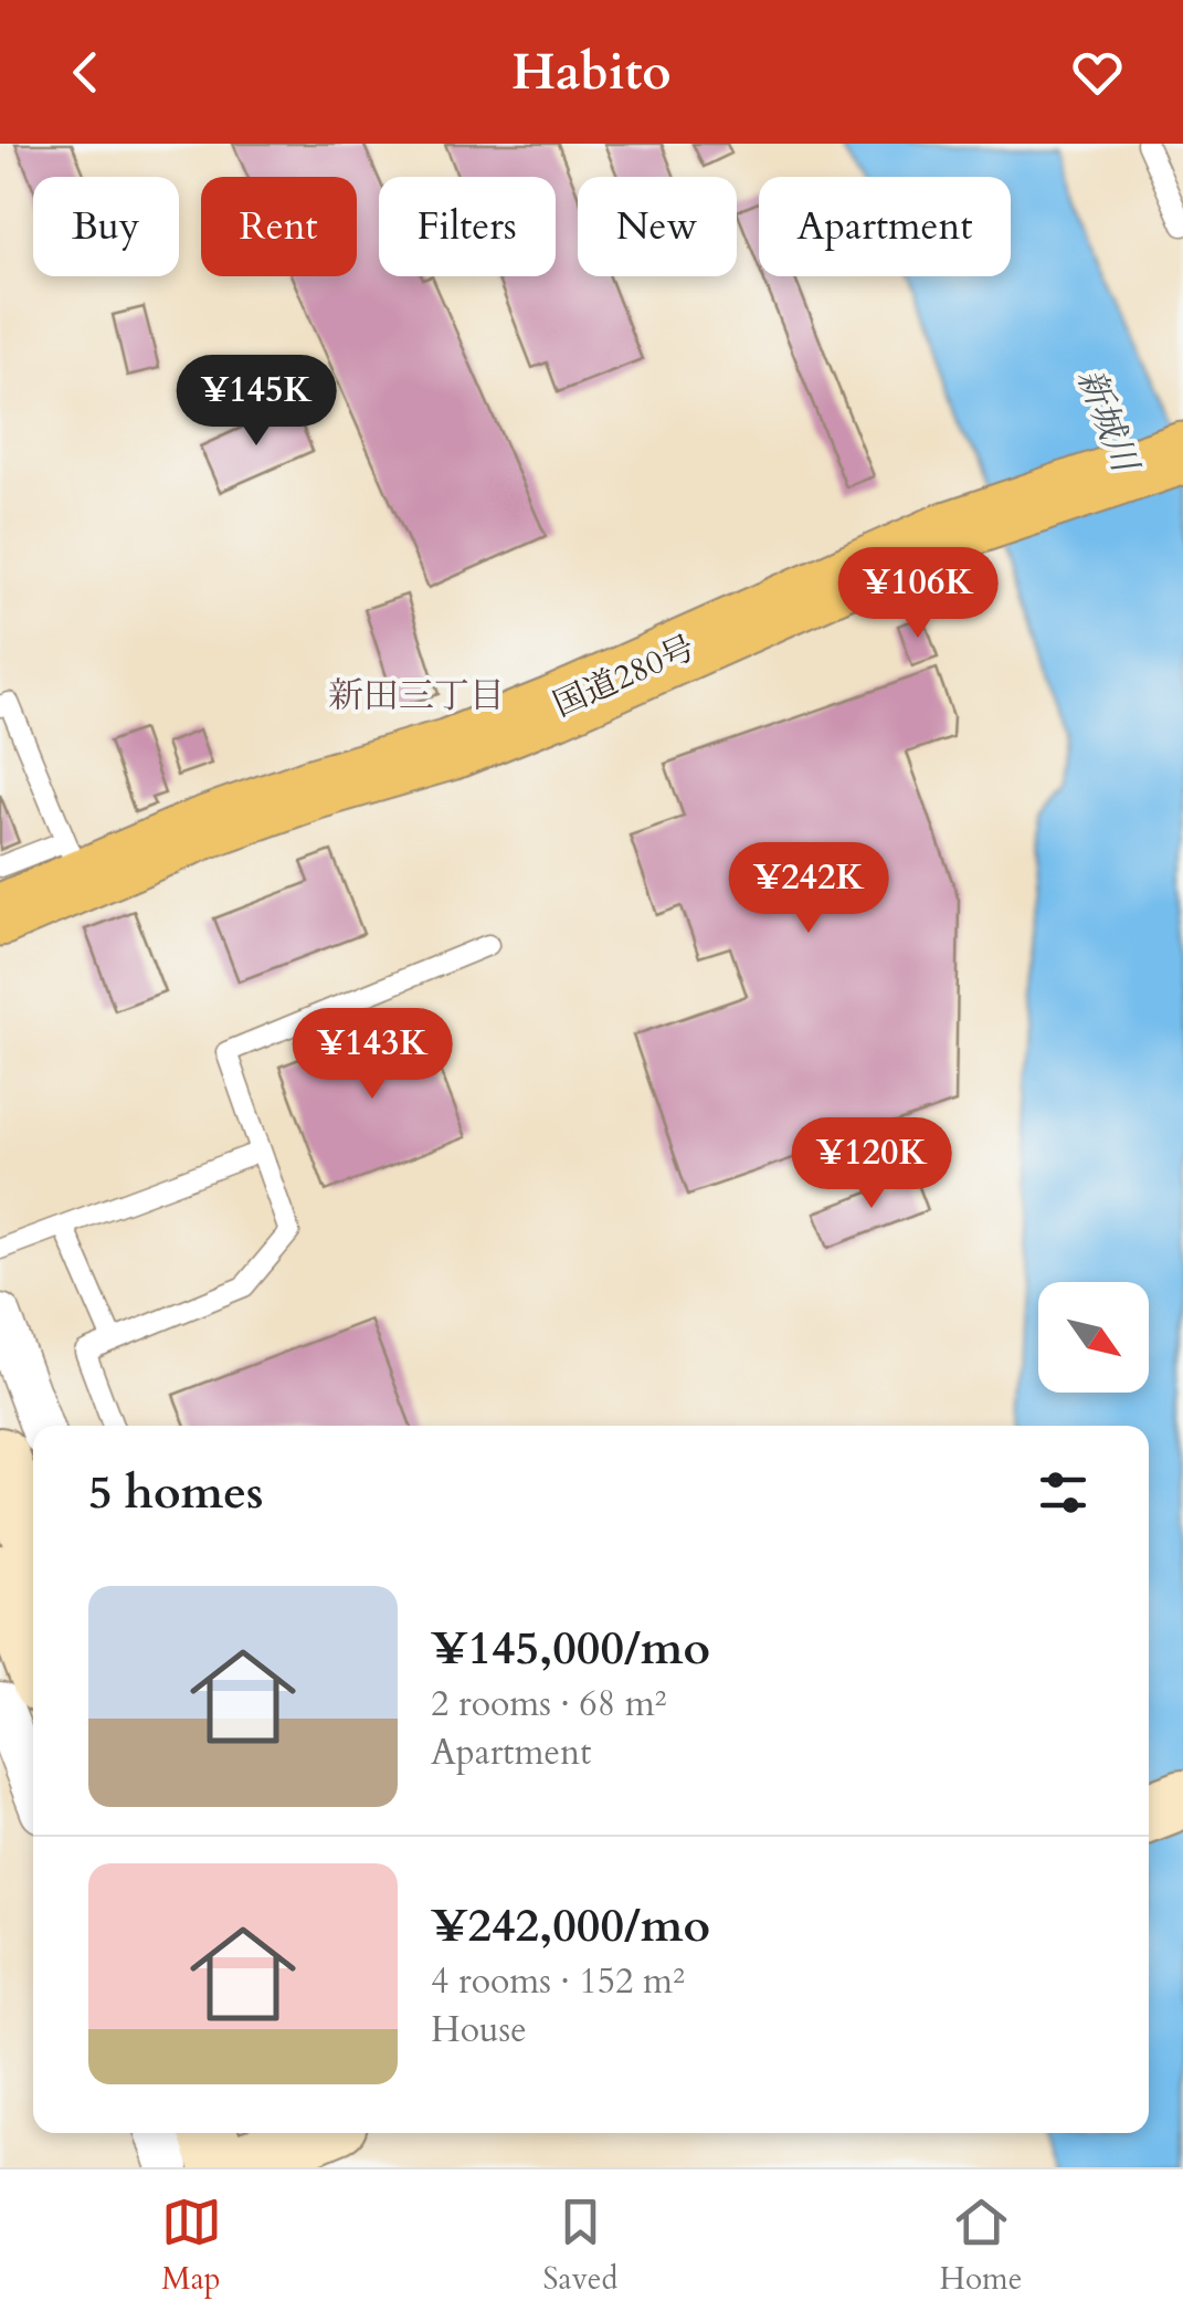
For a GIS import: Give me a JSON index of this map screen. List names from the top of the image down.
{
  "streets": {
    "highway": ["国道280号"]
  },
  "districts": ["新田三丁目"],
  "water": ["新城川"],
  "north": "bottom right",
  "page": {
    "header": "Habito",
    "chip": [
      "Buy",
      "Rent",
      "Filters",
      "New",
      "Apartment"
    ],
    "price": [
      "¥145K",
      "¥106K",
      "¥242K",
      "¥143K",
      "¥120K"
    ],
    "heading": "5 homes",
    "list": [
      {
        "name": "¥145,000/mo",
        "note": "2 rooms · 68 m² · Apartment"
      },
      {
        "name": "¥242,000/mo",
        "note": "4 rooms · 152 m² · House"
      }
    ],
    "tabs": ["Map", "Saved", "Home"]
  }
}
